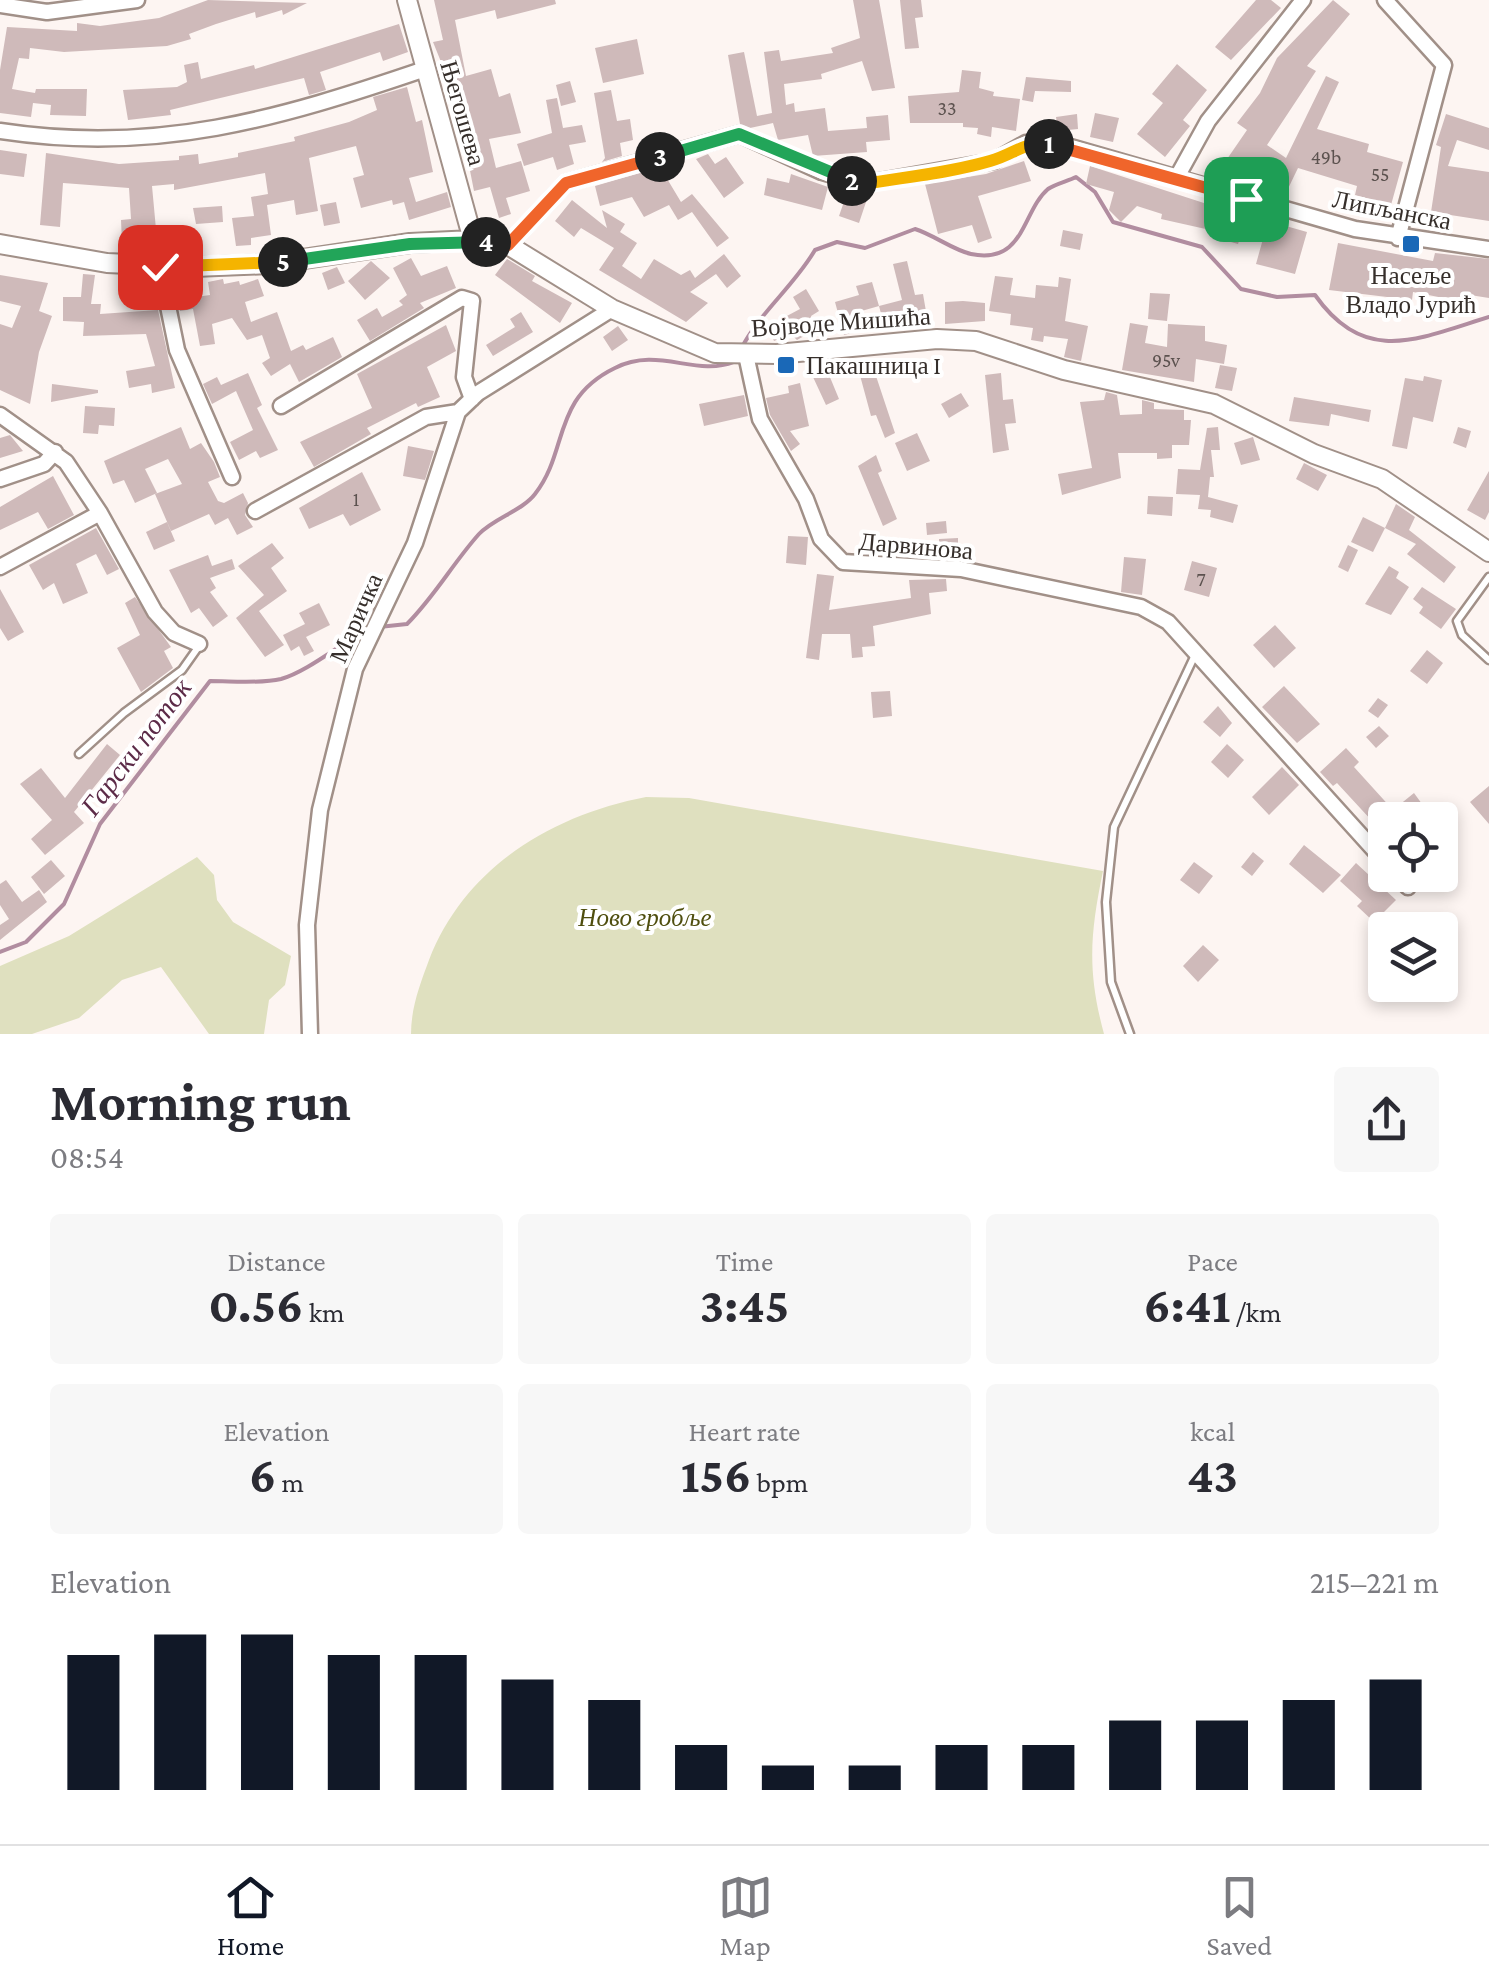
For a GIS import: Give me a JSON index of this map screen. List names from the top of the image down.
{
  "streets": {
    "street": [
      "Његошева",
      "Липљанска",
      "Војводе Мишића",
      "Дарвинова",
      "Маричка"
    ]
  },
  "crossings": [
    ["Његошева", "Војводе Мишића"],
    ["Липљанска", "Војводе Мишића"],
    ["Војводе Мишића", "Дарвинова"],
    ["Војводе Мишића", "Маричка"]
  ],
  "water": ["Гарски поток"],
  "parks": ["Ново гробље"],
  "places": {
    "transit": ["Насеље Владо Јурић", "Пакашница I"]
  },
  "house_numbers": [
    "33",
    "49b",
    "55",
    "95v",
    "1",
    "7"
  ],
  "page": {
    "pins": [
      "1",
      "3",
      "2",
      "4",
      "5"
    ],
    "heading": ["Morning run", "08:54"],
    "stats": [
      ["Distance", "0.56 km"],
      ["Time", "3:45"],
      ["Pace", "6:41 /km"],
      ["Elevation", "6 m"],
      ["Heart rate", "156 bpm"],
      ["kcal", "43"]
    ],
    "chart": ["Elevation", "215–221 m"],
    "tabs": ["Home", "Map", "Saved"]
  }
}
